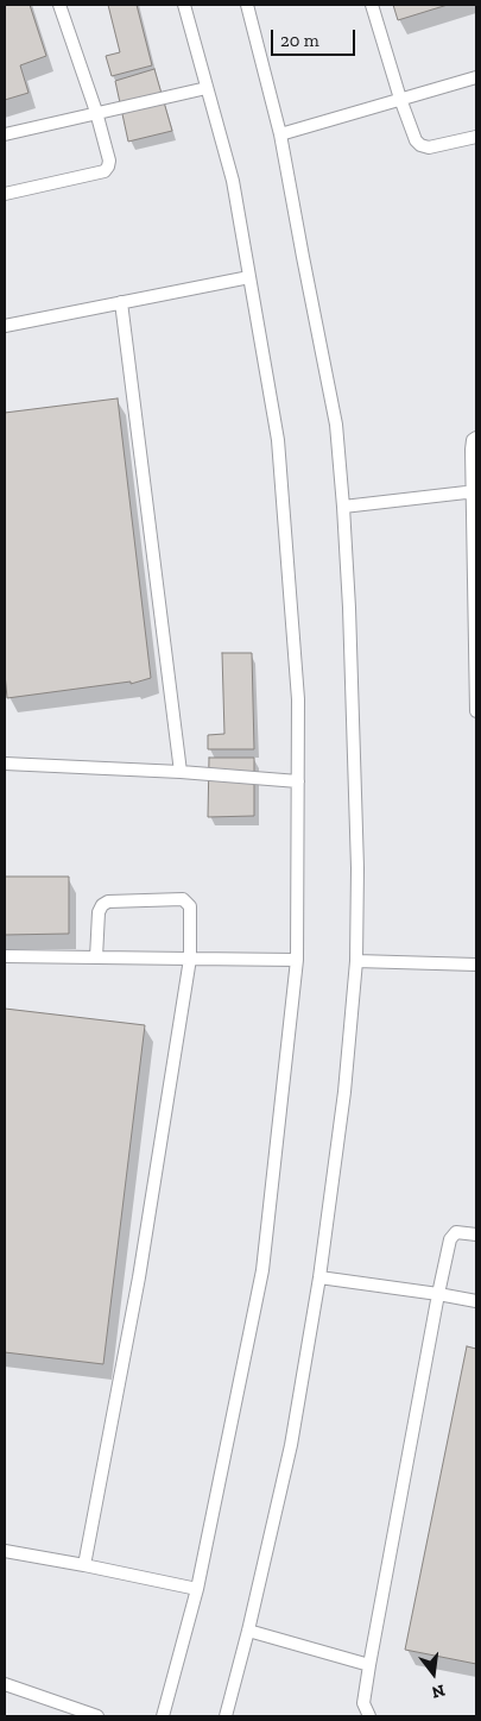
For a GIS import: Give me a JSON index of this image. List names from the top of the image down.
{
  "scale_bar": "20 m",
  "north": "bottom"
}
